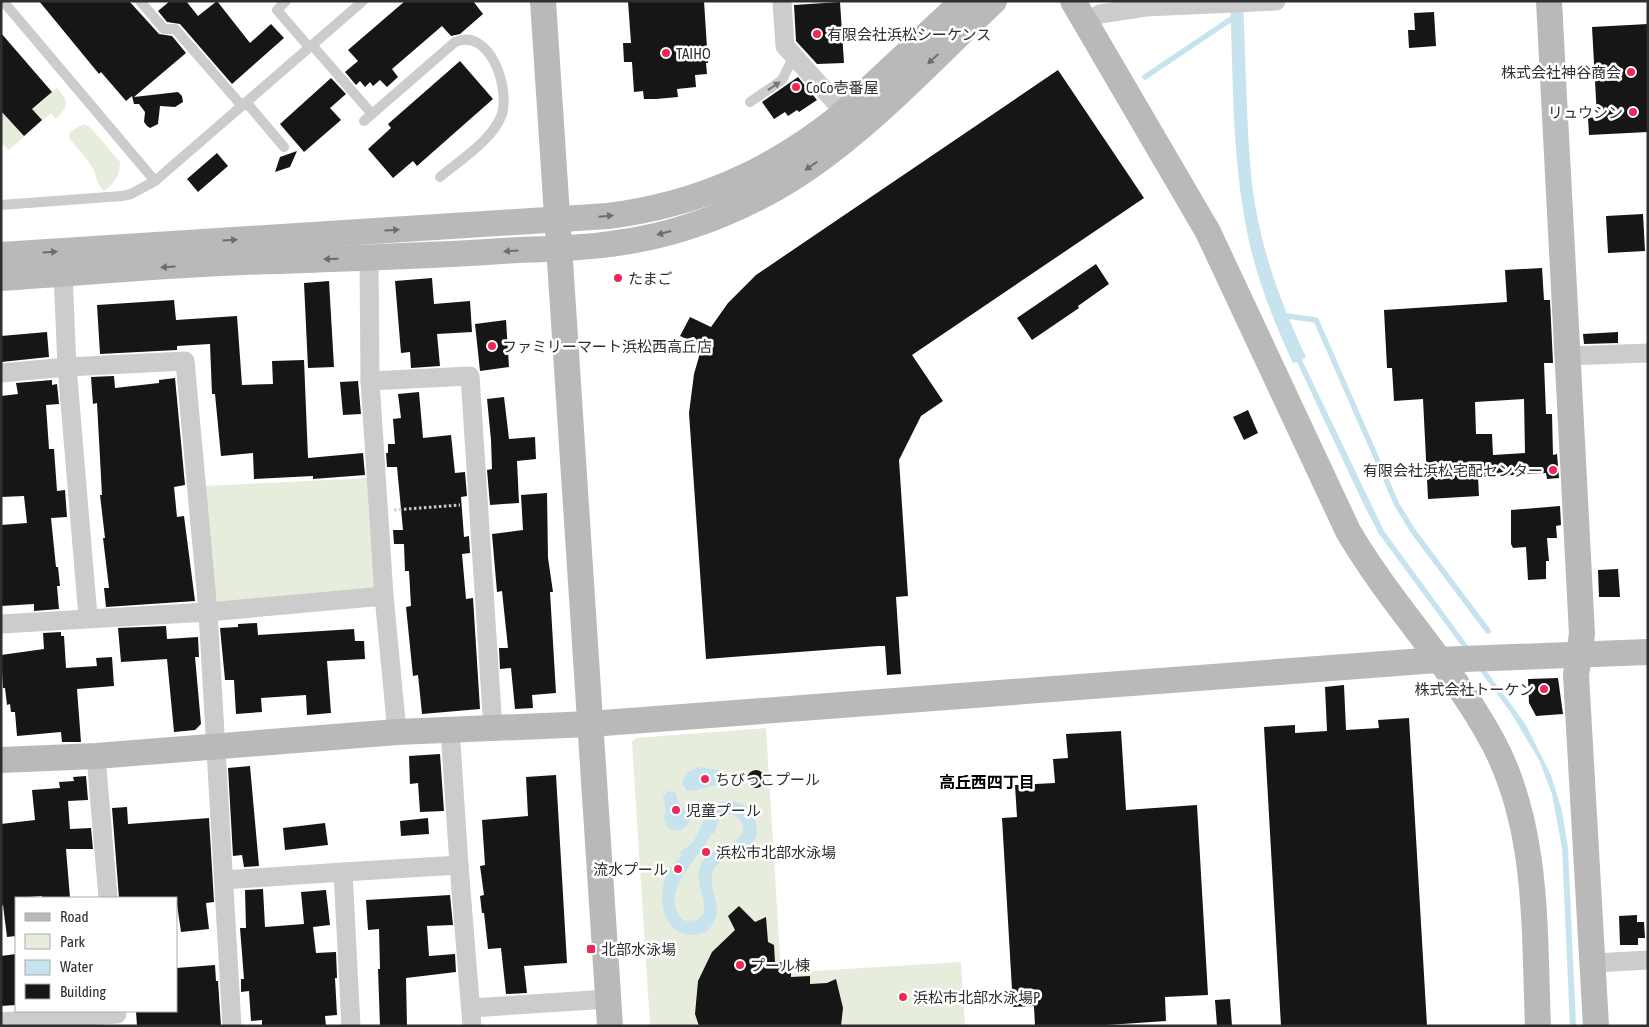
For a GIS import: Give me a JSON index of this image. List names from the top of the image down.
{
  "districts": ["高丘西四丁目"],
  "places": {
    "other": [
      "有限会社浜松シーケンス",
      "TAIHO",
      "株式会社神谷商会",
      "CoCo壱番屋",
      "リュウシン",
      "たまご",
      "ファミリーマート浜松西高丘店",
      "有限会社浜松宅配センター",
      "株式会社トーケン",
      "ちびっこプール",
      "児童プール",
      "浜松市北部水泳場",
      "流水プール",
      "プール棟",
      "浜松市北部水泳場P"
    ],
    "transit": ["北部水泳場"]
  },
  "legend": [
    "Road",
    "Park",
    "Water",
    "Building"
  ]
}
